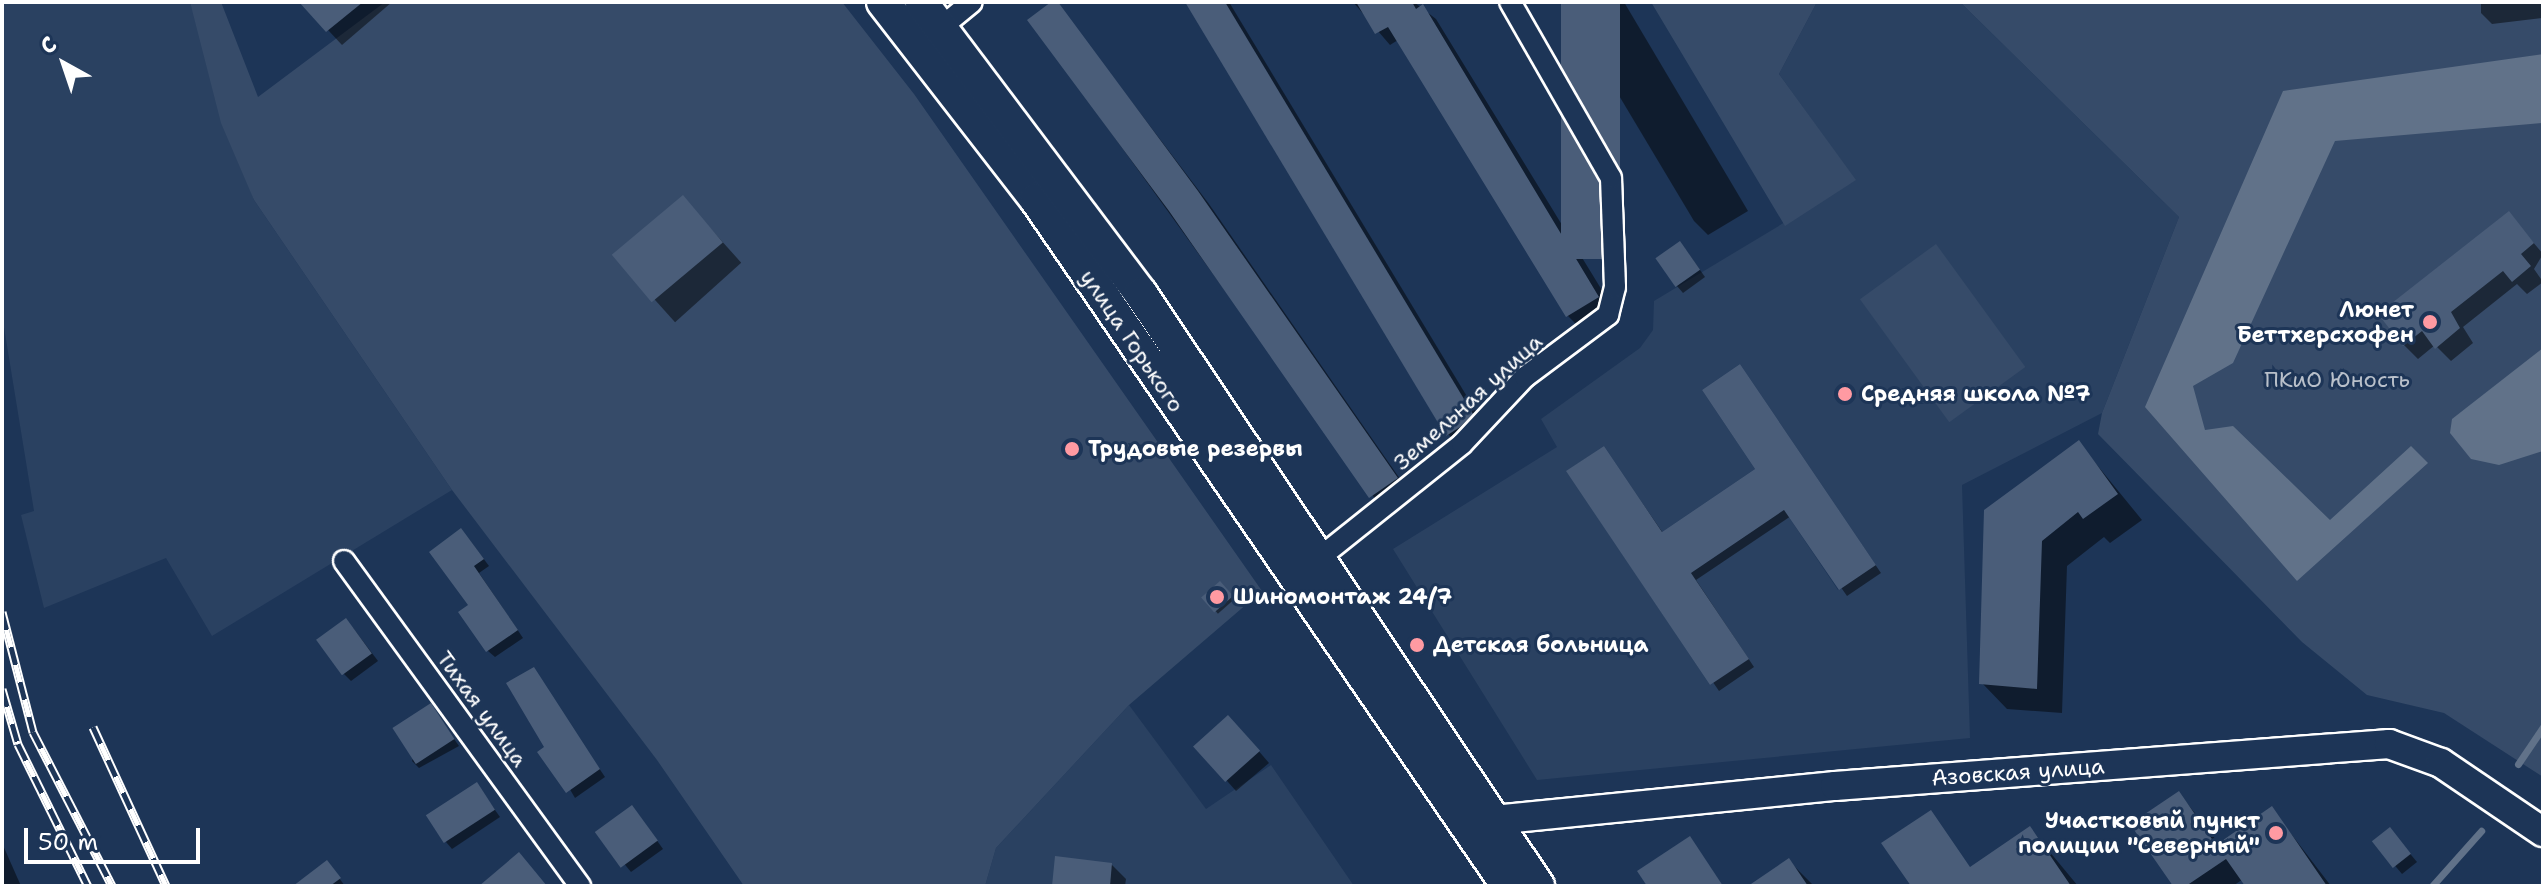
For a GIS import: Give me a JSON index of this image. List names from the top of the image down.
{
  "streets": {
    "main road": ["улица Горького", "Азовская улица"],
    "street": ["Земельная улица", "Тихая улица"]
  },
  "crossings": [
    ["улица Горького", "Земельная улица"],
    ["улица Горького", "Азовская улица"]
  ],
  "parks": ["ПКиО Юность"],
  "places": [
    "Люнет Беттхерсхофен",
    "Средняя школа №7",
    "Трудовые резервы",
    "Шиномонтаж 24/7",
    "Детская больница",
    "Участковый пункт полиции \"Северный\""
  ],
  "scale_bar": "50 m",
  "north": "top left"
}
